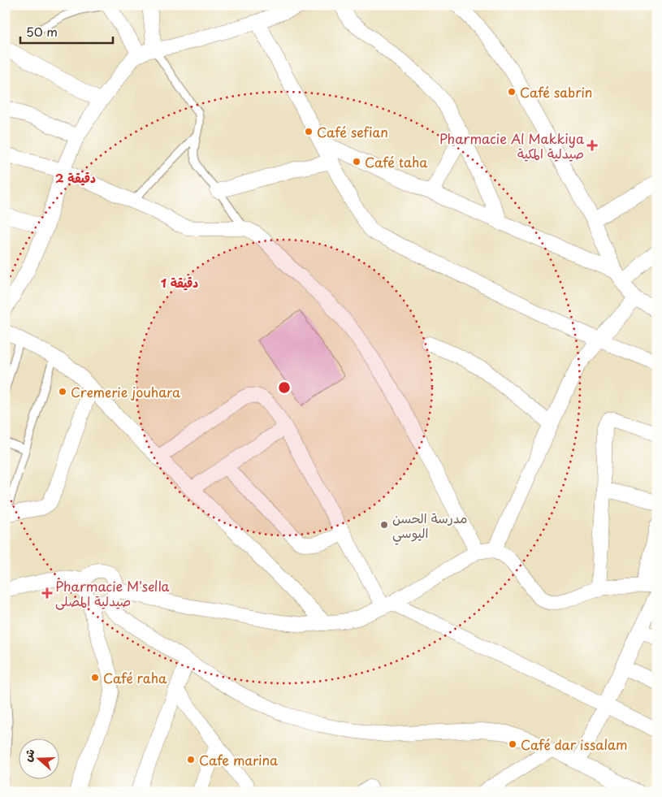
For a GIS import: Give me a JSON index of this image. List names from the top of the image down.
{
  "places": {
    "other": [
      "Café sabrin",
      "Café sefian",
      "Café taha",
      "Cremerie jouhara",
      "مدرسة الحسن اليوسي",
      "Café raha",
      "Café dar issalam",
      "Cafe marina"
    ],
    "health": ["Pharmacie Al Makkiya صيدلية المكية", "Pharmacie M'sella صيدلية المصلى"]
  },
  "scale_bar": "50 m",
  "north": "left",
  "rings": ["2 دقيقة", "1 دقيقة"]
}
